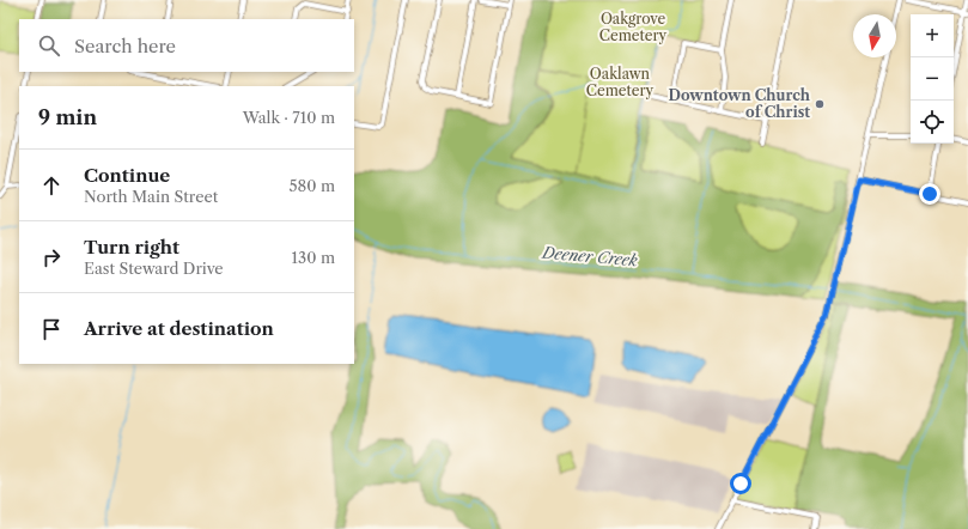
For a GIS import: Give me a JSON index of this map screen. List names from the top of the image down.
{
  "water": ["Deener Creek"],
  "parks": ["Oakgrove Cemetery", "Oaklawn Cemetery"],
  "places": ["Downtown Church of Christ"],
  "north": "bottom",
  "page": {
    "map_buttons": ["+", "−"],
    "search": "Search here",
    "heading": ["9 min", "Walk · 710 m"],
    "list": [
      ["Continue", "North Main Street", "580 m"],
      ["Turn right", "East Steward Drive", "130 m"],
      "Arrive at destination"
    ]
  }
}
